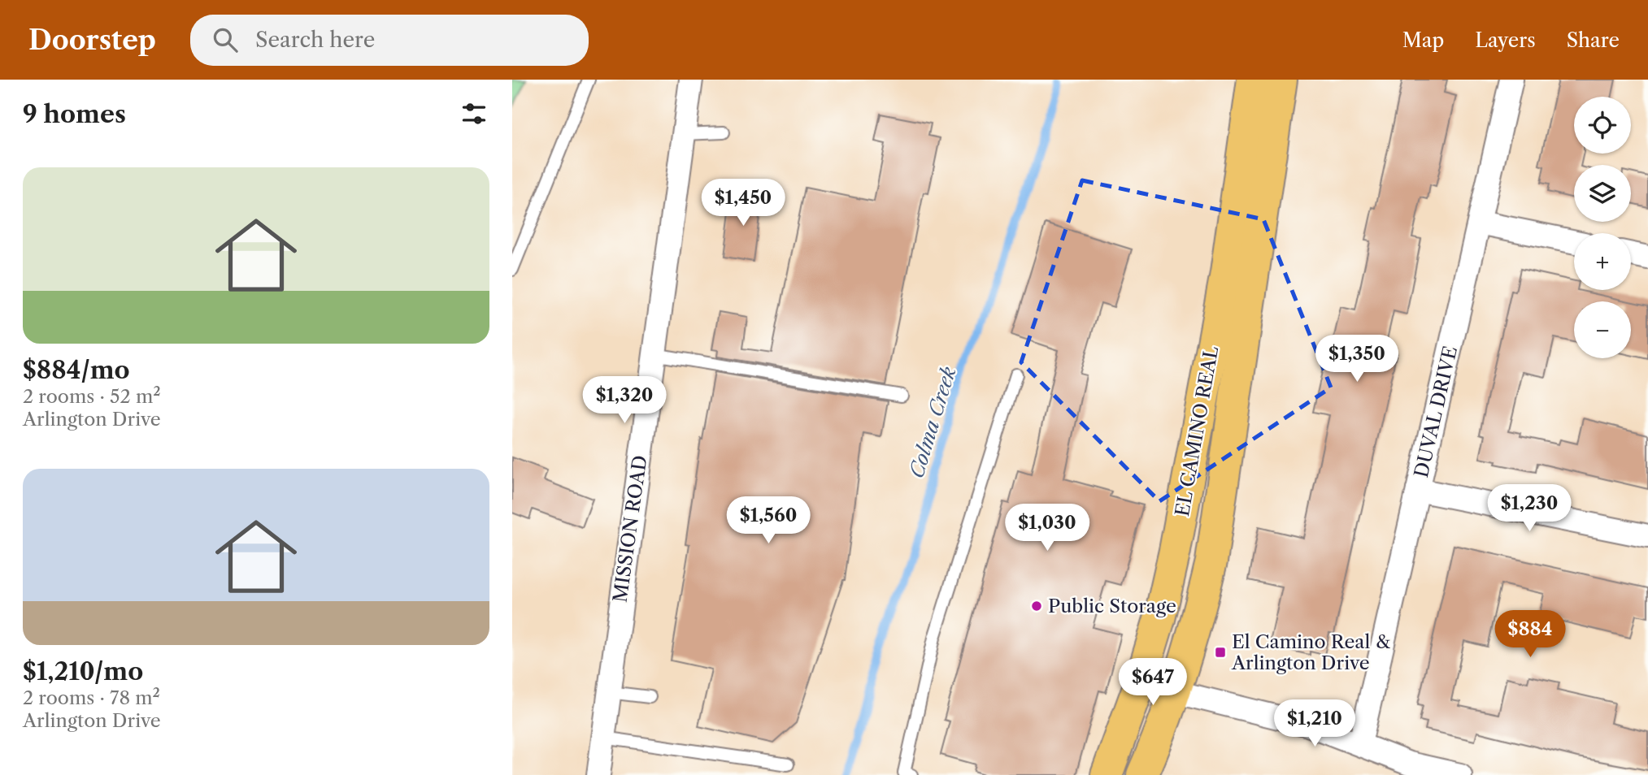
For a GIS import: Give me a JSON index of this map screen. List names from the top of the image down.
{
  "streets": {
    "main road": ["EL CAMINO REAL"],
    "street": ["DUVAL DRIVE", "MISSION ROAD"]
  },
  "water": ["Colma Creek"],
  "places": {
    "other": ["Public Storage"],
    "transit": ["El Camino Real & Arlington Drive"]
  },
  "page": {
    "header": "Doorstep",
    "search": "Search here",
    "nav": ["Map", "Layers", "Share"],
    "heading": "9 homes",
    "map_buttons": ["+", "−"],
    "list": [
      {
        "name": "$884/mo",
        "note": "2 rooms · 52 m² · Arlington Drive"
      },
      {
        "name": "$1,210/mo",
        "note": "2 rooms · 78 m² · Arlington Drive"
      }
    ],
    "price": [
      "$1,450",
      "$1,350",
      "$1,320",
      "$1,230",
      "$1,560",
      "$1,030",
      "$884",
      "$647",
      "$1,210"
    ]
  }
}
